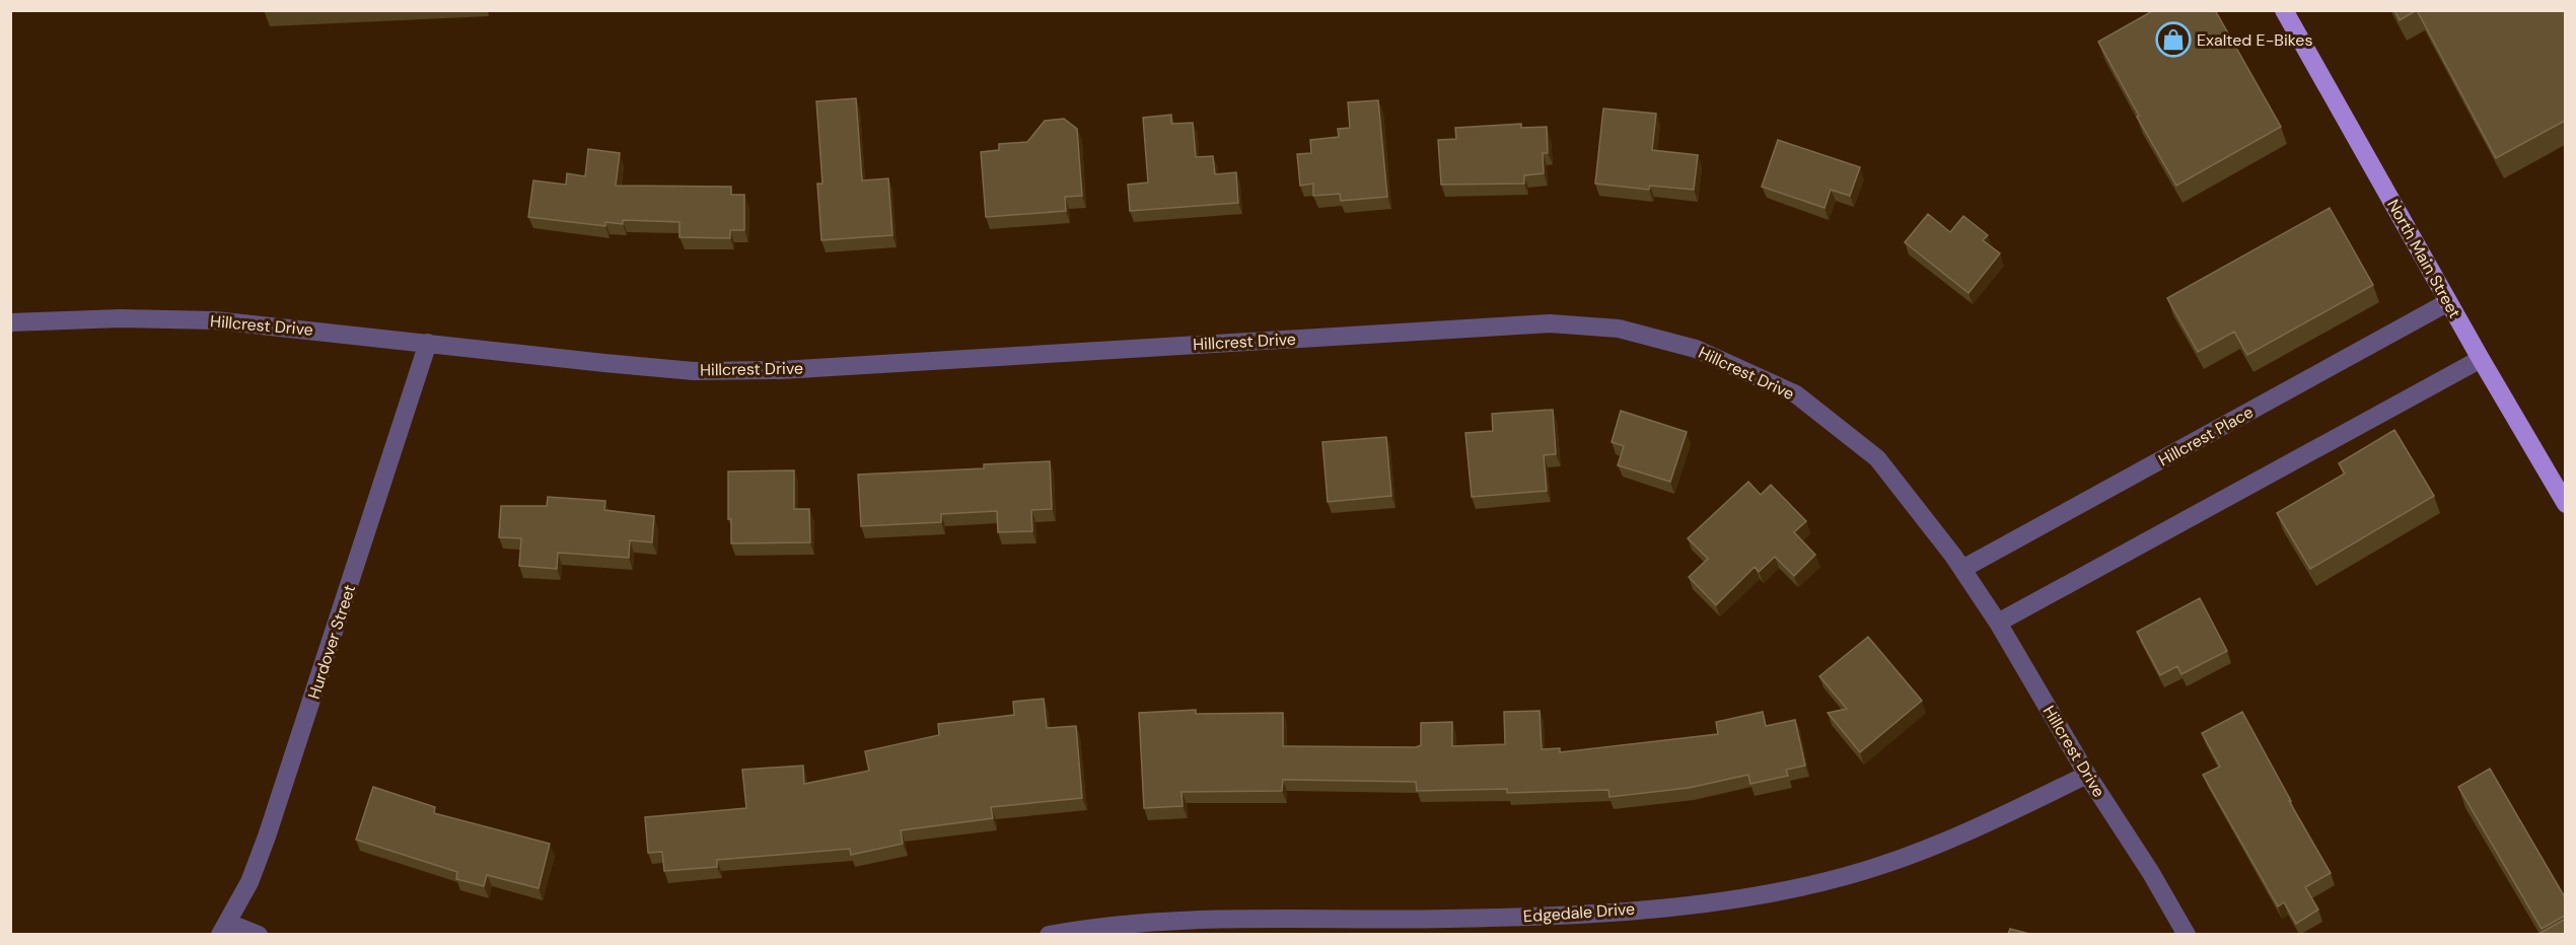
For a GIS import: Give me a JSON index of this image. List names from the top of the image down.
{
  "streets": {
    "main road": ["North Main Street"],
    "street": [
      "Hillcrest Drive",
      "Hillcrest Place",
      "Hurdover Street",
      "Edgedale Drive"
    ]
  },
  "crossings": [
    ["North Main Street", "Hillcrest Place"],
    ["Hillcrest Drive", "Hillcrest Place"],
    ["Hillcrest Drive", "Hurdover Street"],
    ["Hillcrest Drive", "Edgedale Drive"]
  ],
  "places": {
    "shop": ["Exalted E-Bikes"]
  }
}
